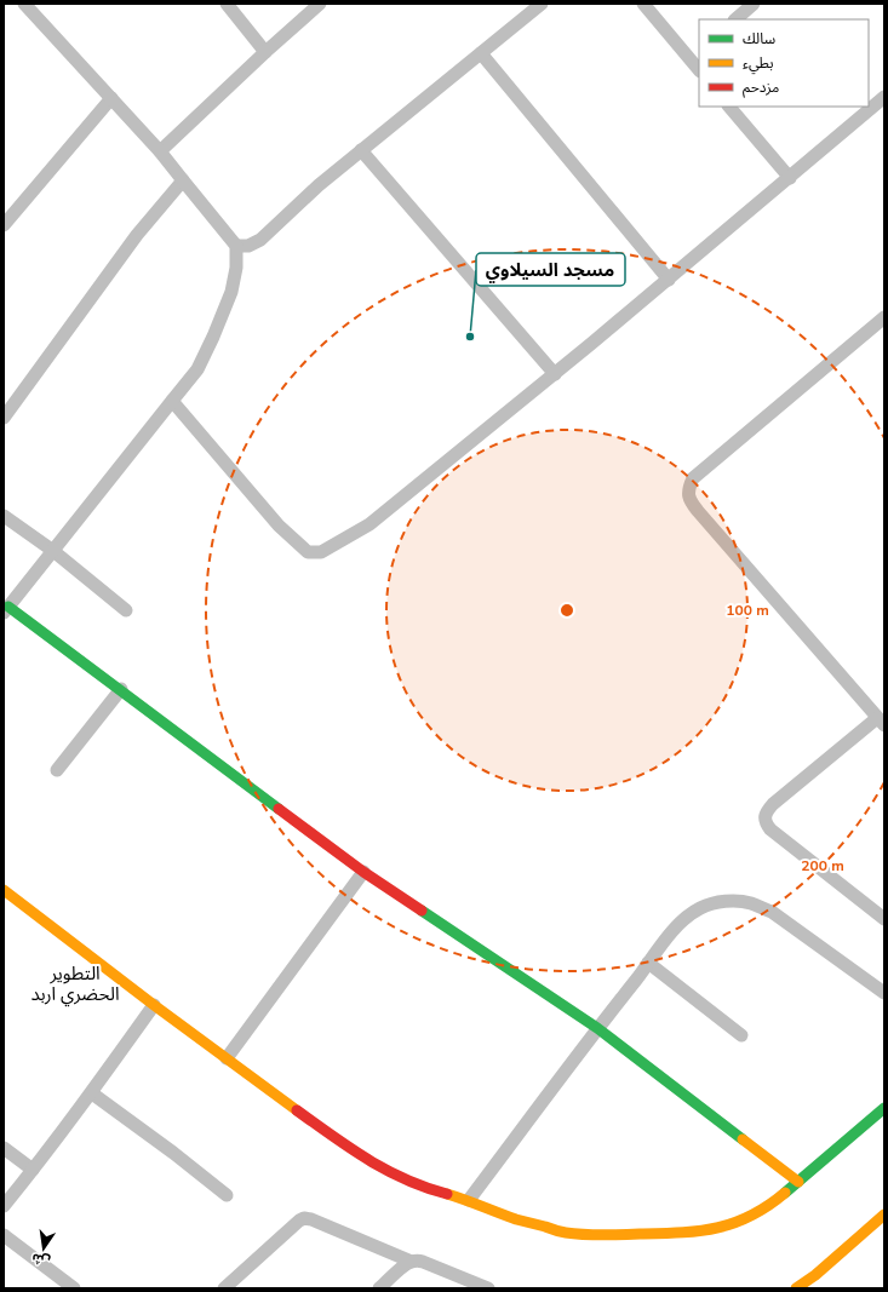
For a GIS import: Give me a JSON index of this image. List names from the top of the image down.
{
  "districts": ["التطوير الحضري اربد"],
  "places": ["مسجد السيلاوي"],
  "legend": ["سالك", "بطيء", "مزدحم"],
  "north": "bottom",
  "rings": ["100 m", "200 m"]
}
